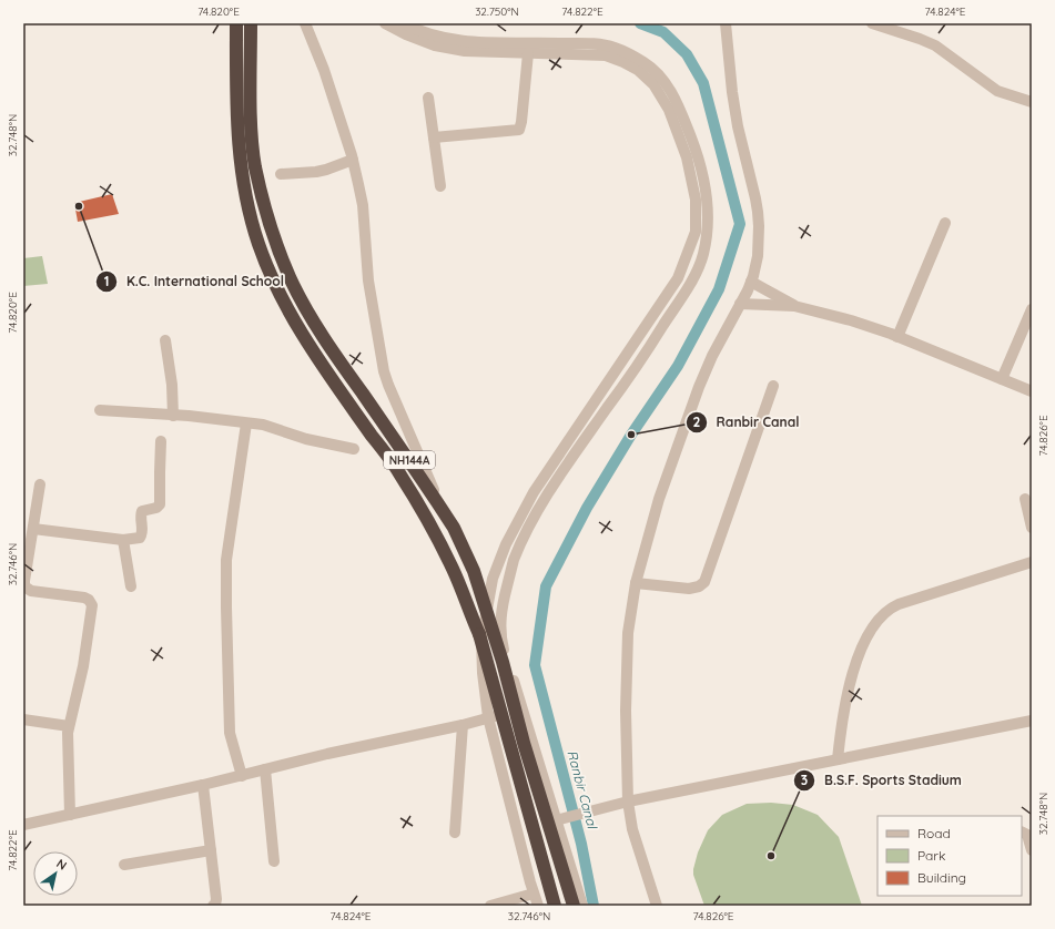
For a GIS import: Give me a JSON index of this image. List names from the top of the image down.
{
  "streets": {
    "highway": ["NH144A"]
  },
  "water": ["Ranbir Canal"],
  "places": ["K.C. International School", "Ranbir Canal", "B.S.F. Sports Stadium"],
  "legend": ["Road", "Park", "Building"],
  "north": "top right",
  "coordinates": [
    "74.820°E",
    "32.750°N",
    "74.822°E",
    "74.824°E",
    "32.748°N",
    "74.826°E",
    "32.746°N"
  ]
}
